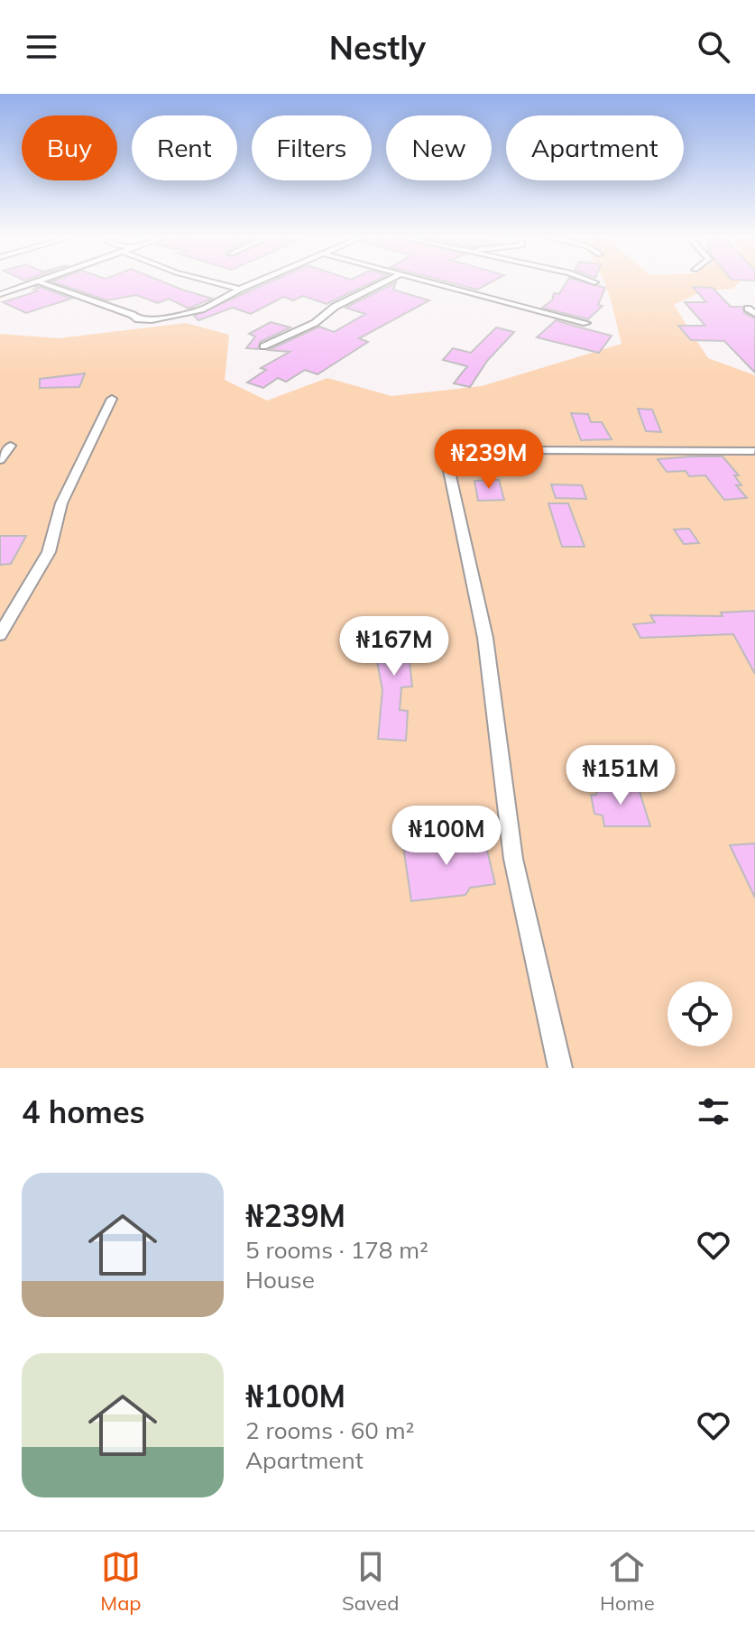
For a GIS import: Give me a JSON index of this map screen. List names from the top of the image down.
{
  "page": {
    "header": "Nestly",
    "chip": [
      "Buy",
      "Rent",
      "Filters",
      "New",
      "Apartment"
    ],
    "price": [
      "₦239M",
      "₦167M",
      "₦151M",
      "₦100M"
    ],
    "heading": "4 homes",
    "list": [
      {
        "name": "₦239M",
        "note": "5 rooms · 178 m² · House"
      },
      {
        "name": "₦100M",
        "note": "2 rooms · 60 m² · Apartment"
      }
    ],
    "tabs": ["Map", "Saved", "Home"]
  }
}
